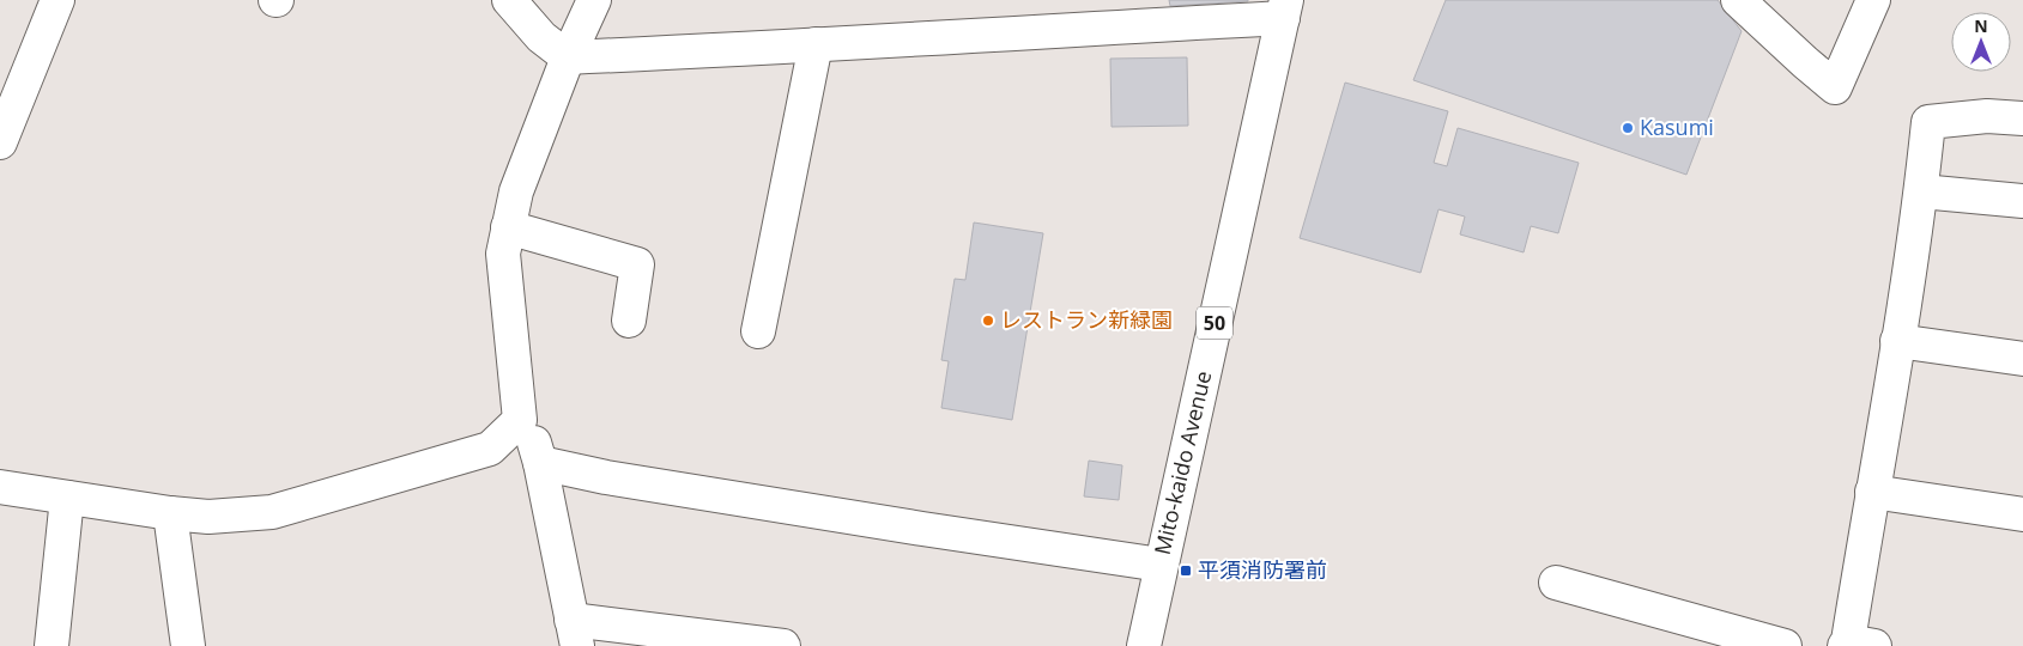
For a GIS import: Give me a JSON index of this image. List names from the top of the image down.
{
  "streets": {
    "street": ["50", "Mito-kaido Avenue"]
  },
  "places": {
    "other": ["Kasumi", "レストラン新緑園"],
    "transit": ["平須消防署前"]
  },
  "north": "top"
}
